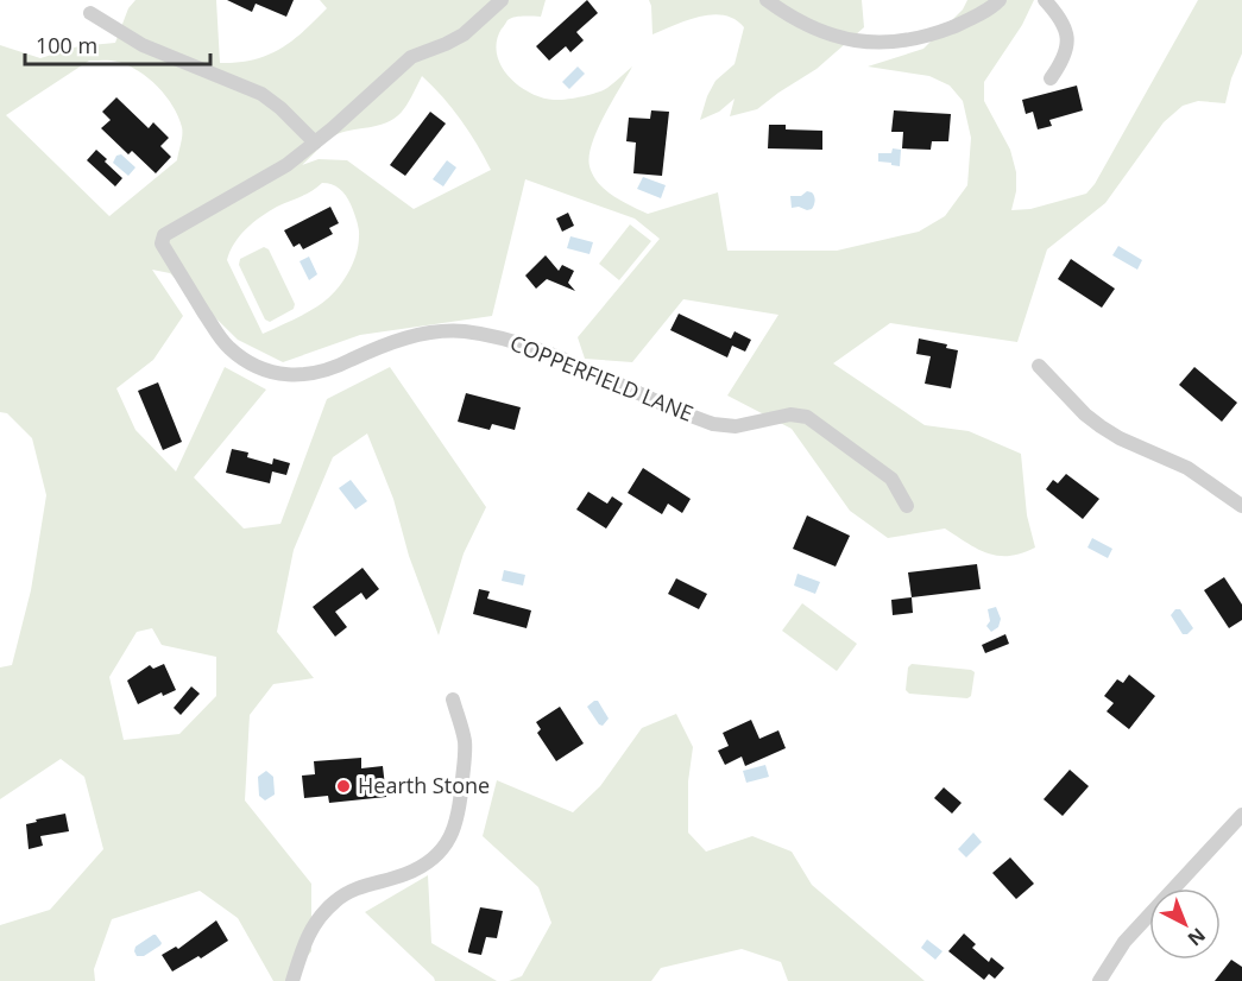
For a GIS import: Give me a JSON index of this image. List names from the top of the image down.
{
  "streets": {
    "street": ["COPPERFIELD LANE"]
  },
  "places": ["Hearth Stone"],
  "scale_bar": "100 m",
  "north": "bottom right"
}
